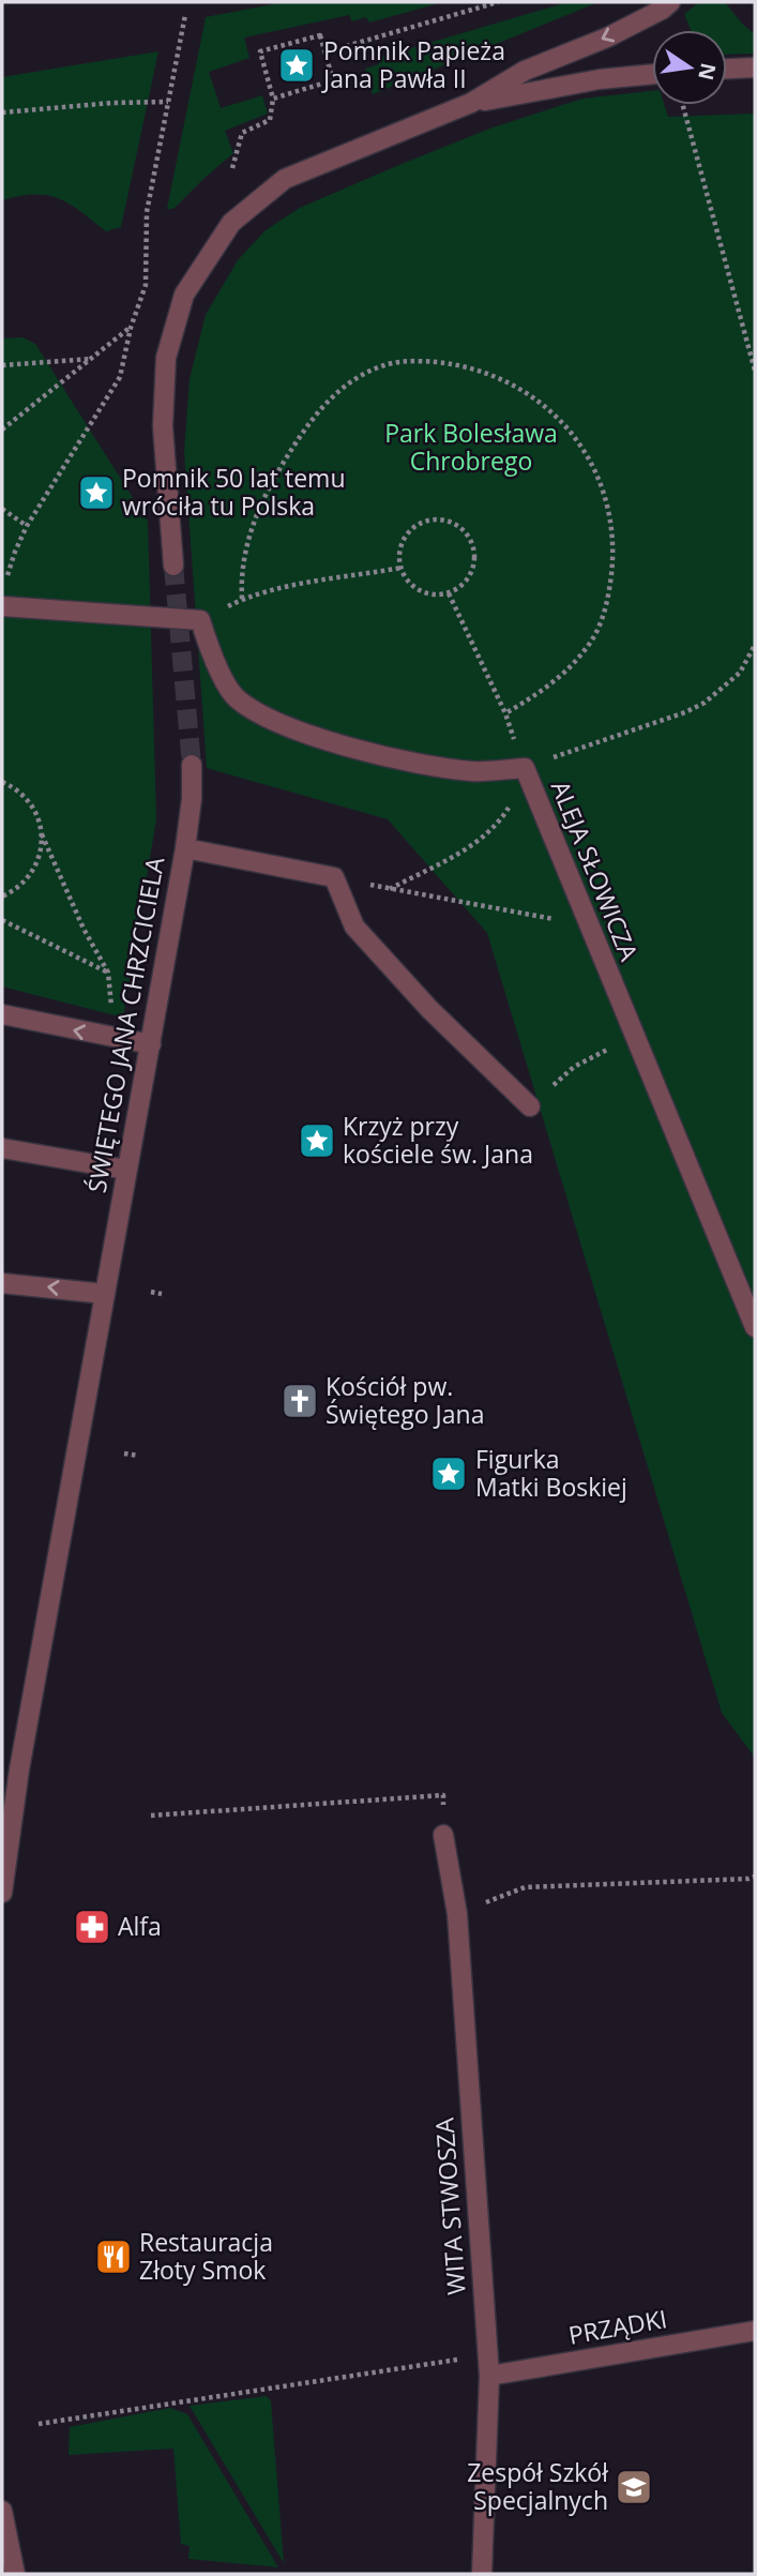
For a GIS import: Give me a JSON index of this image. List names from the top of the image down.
{
  "streets": {
    "street": [
      "ALEJA SŁOWICZA",
      "ŚWIĘTEGO JANA CHRZCICIELA",
      "WITA STWOSZA",
      "PRZĄDKI"
    ]
  },
  "crossings": [
    ["WITA STWOSZA", "PRZĄDKI"]
  ],
  "parks": ["Park Bolesława Chrobrego"],
  "places": {
    "place": [
      "Pomnik Papieża Jana Pawła II",
      "Pomnik 50 lat temu wróciła tu Polska",
      "Krzyż przy kościele św. Jana",
      "Figurka Matki Boskiej"
    ],
    "church": ["Kościół pw. Świętego Jana"],
    "pharmacy": ["Alfa"],
    "restaurant": ["Restauracja Złoty Smok"],
    "school or university": ["Zespół Szkół Specjalnych"]
  },
  "north": "right"
}
